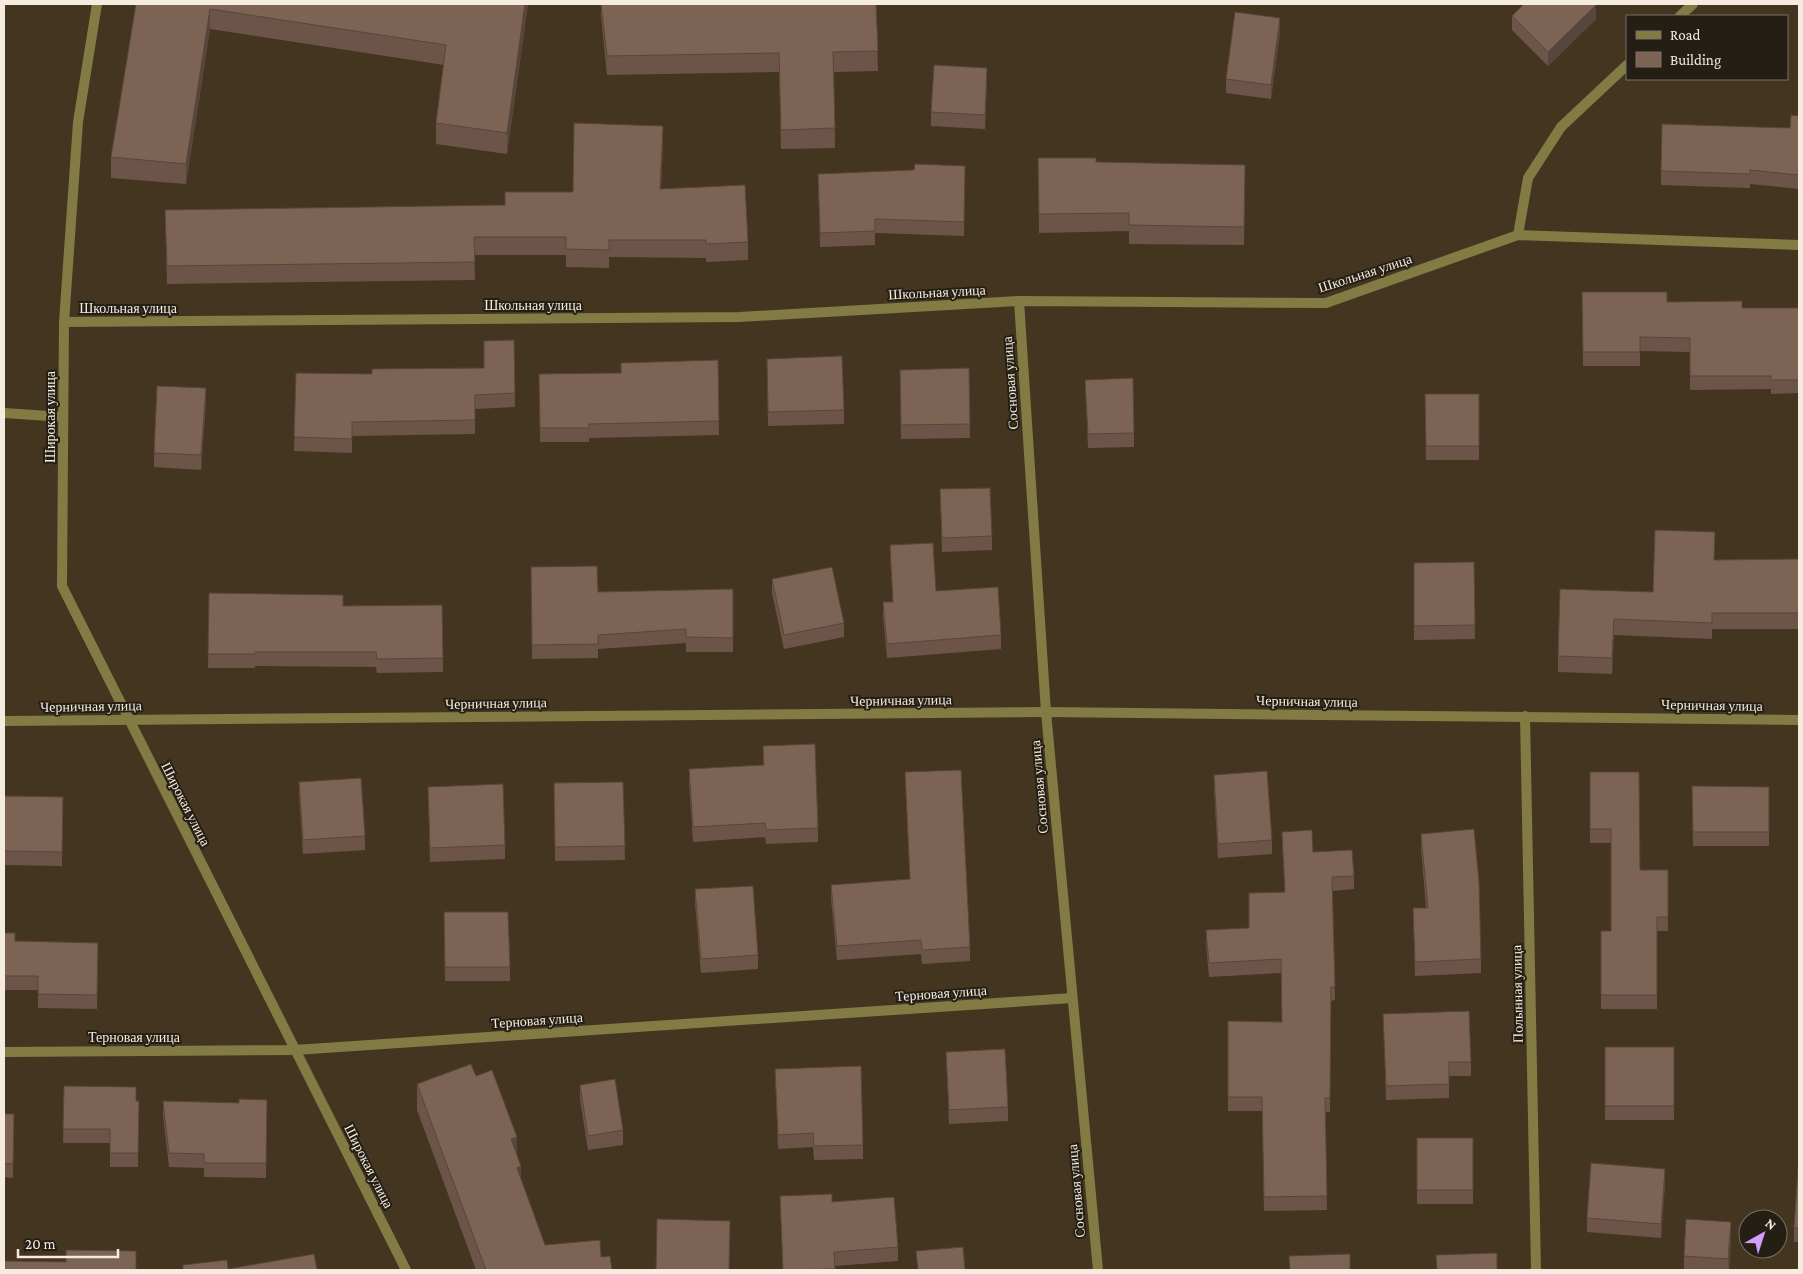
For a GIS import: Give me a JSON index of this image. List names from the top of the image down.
{
  "streets": {
    "street": [
      "Школьная улица",
      "Сосновая улица",
      "Широкая улица",
      "Черничная улица",
      "Терновая улица",
      "Полынная улица"
    ]
  },
  "crossings": [
    ["Школьная улица", "Сосновая улица"],
    ["Школьная улица", "Широкая улица"],
    ["Сосновая улица", "Черничная улица"],
    ["Сосновая улица", "Терновая улица"],
    ["Широкая улица", "Черничная улица"],
    ["Широкая улица", "Терновая улица"],
    ["Черничная улица", "Полынная улица"]
  ],
  "legend": ["Road", "Building"],
  "scale_bar": "20 m",
  "north": "top right"
}
